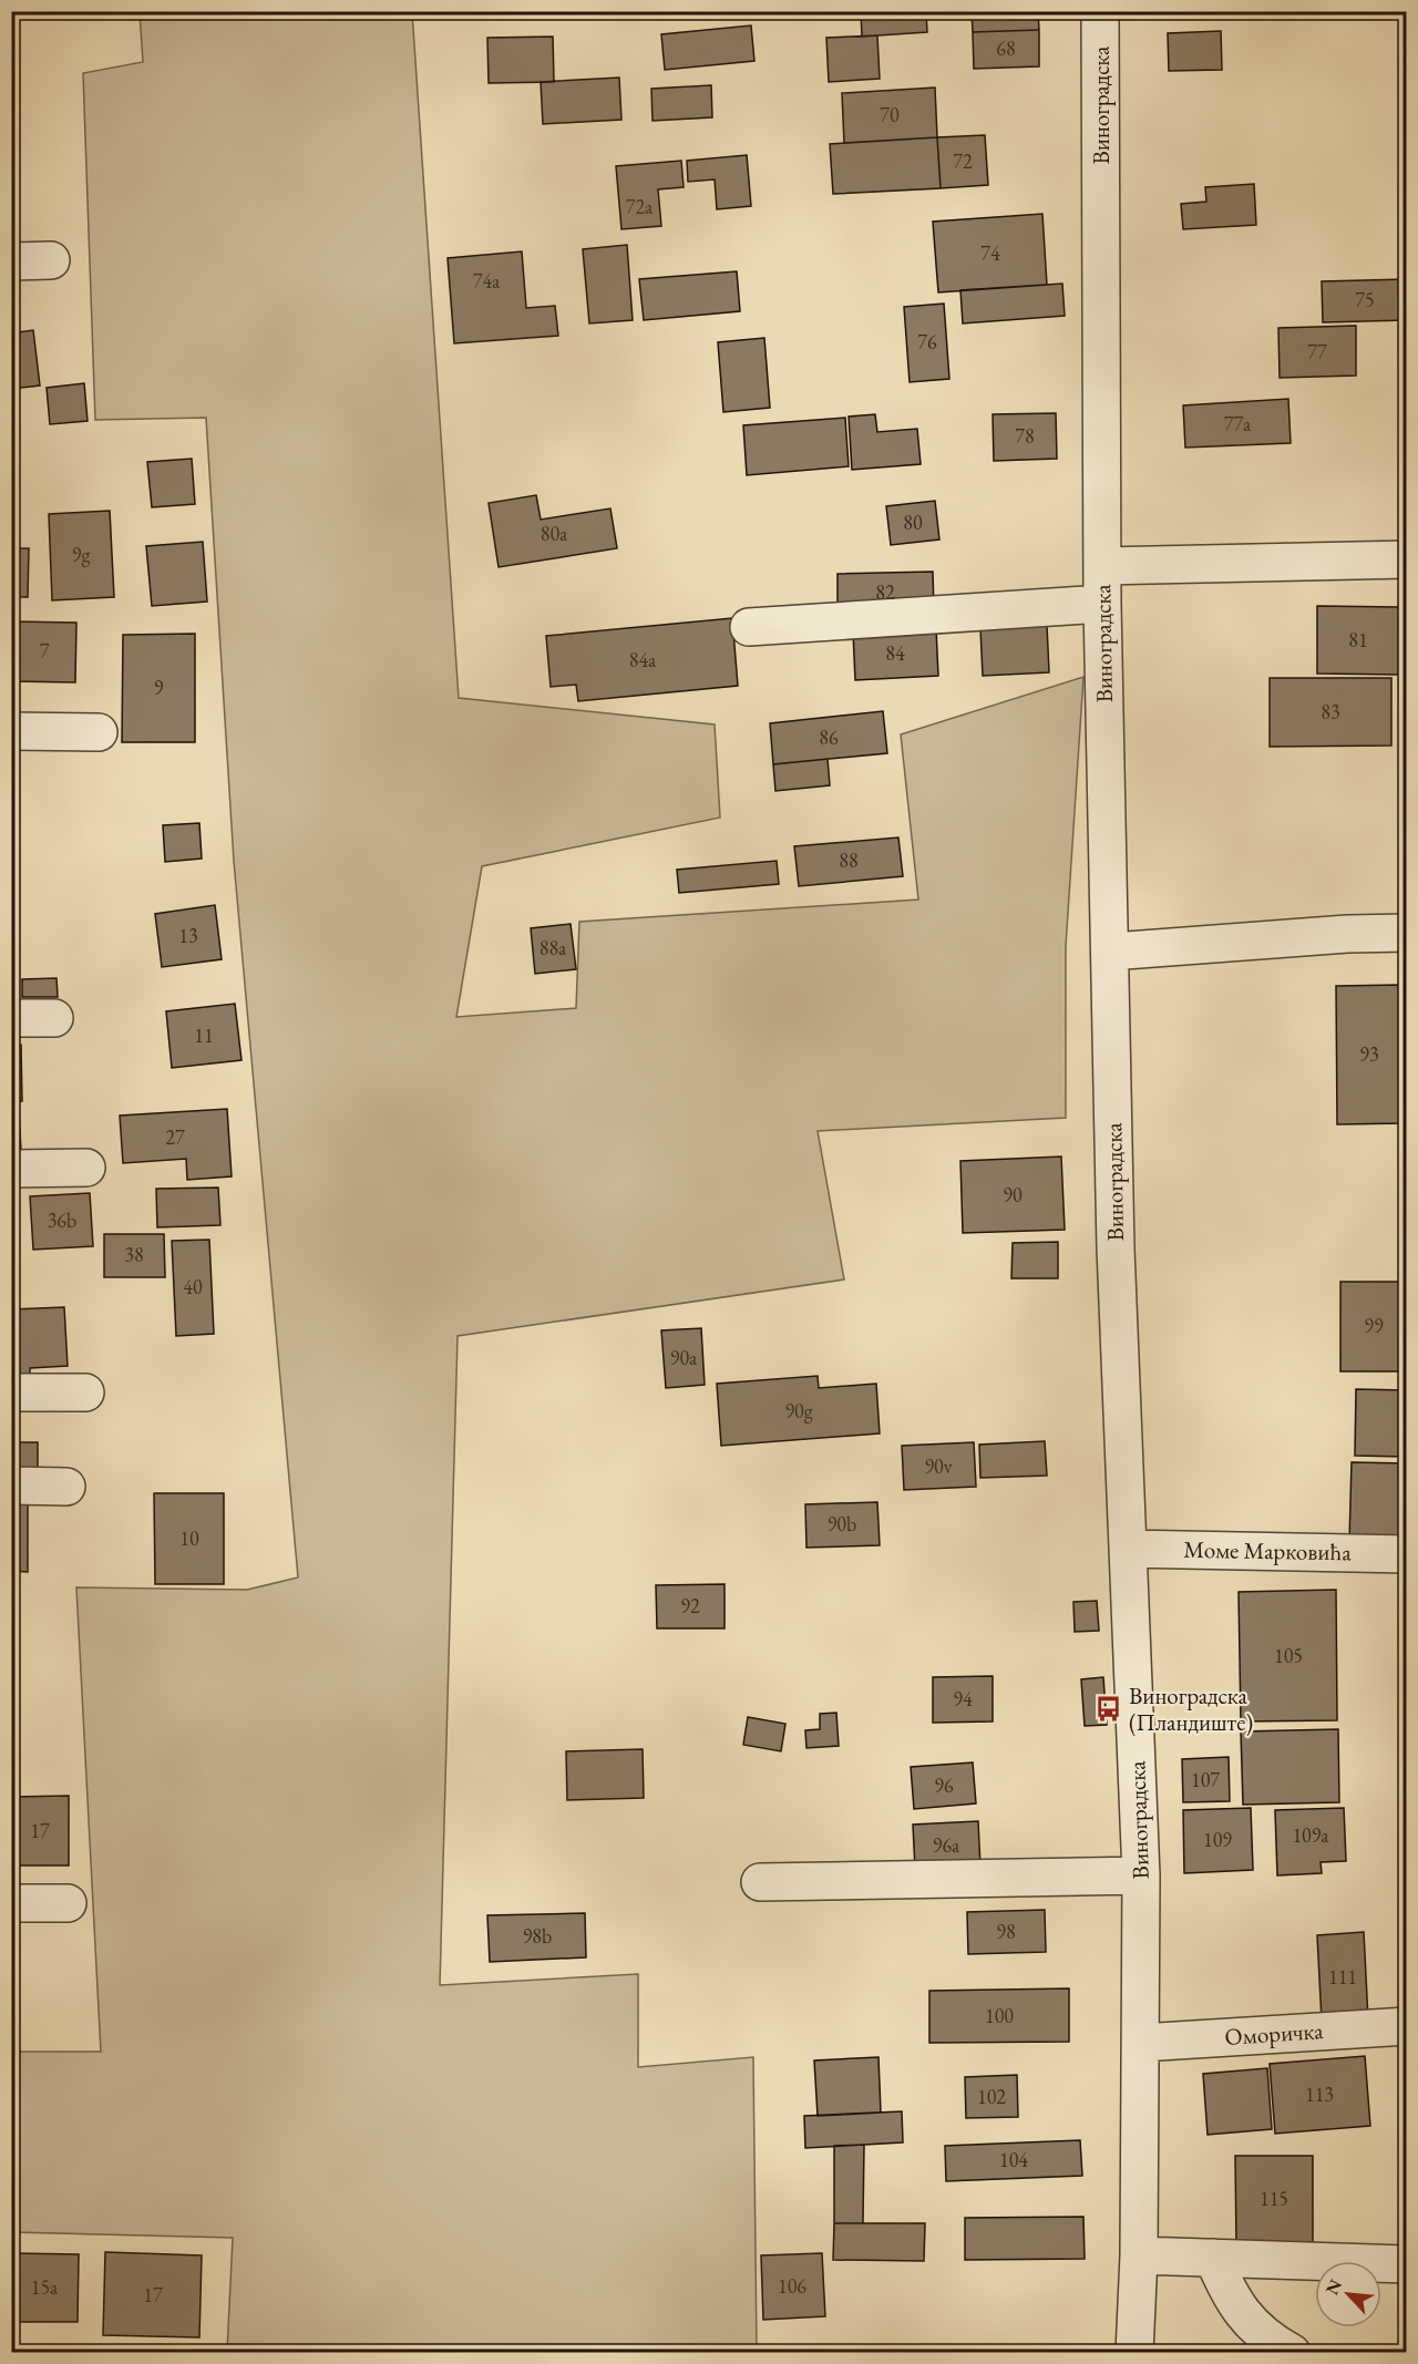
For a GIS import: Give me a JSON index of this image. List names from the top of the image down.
{
  "streets": {
    "street": ["Виноградска", "Моме Марковића", "Оморичка"]
  },
  "crossings": [
    ["Виноградска", "Моме Марковића"],
    ["Виноградска", "Оморичка"]
  ],
  "places": {
    "bus stop": ["Виноградска (Пландиште)"]
  },
  "house_numbers": [
    "68",
    "70",
    "72",
    "72a",
    "74",
    "74a",
    "75",
    "76",
    "77",
    "77a",
    "78",
    "80",
    "80a",
    "9g",
    "82",
    "81",
    "7",
    "84",
    "84a",
    "9",
    "83",
    "86",
    "88",
    "13",
    "88a",
    "11",
    "93",
    "27",
    "90",
    "36b",
    "38",
    "40",
    "99",
    "90a",
    "90g",
    "90v",
    "90b",
    "10",
    "92",
    "105",
    "94",
    "107",
    "96",
    "17",
    "109a",
    "109",
    "96a",
    "98",
    "98b",
    "111",
    "100",
    "113",
    "102",
    "104",
    "115",
    "106",
    "15a",
    "17"
  ],
  "north": "top left"
}
